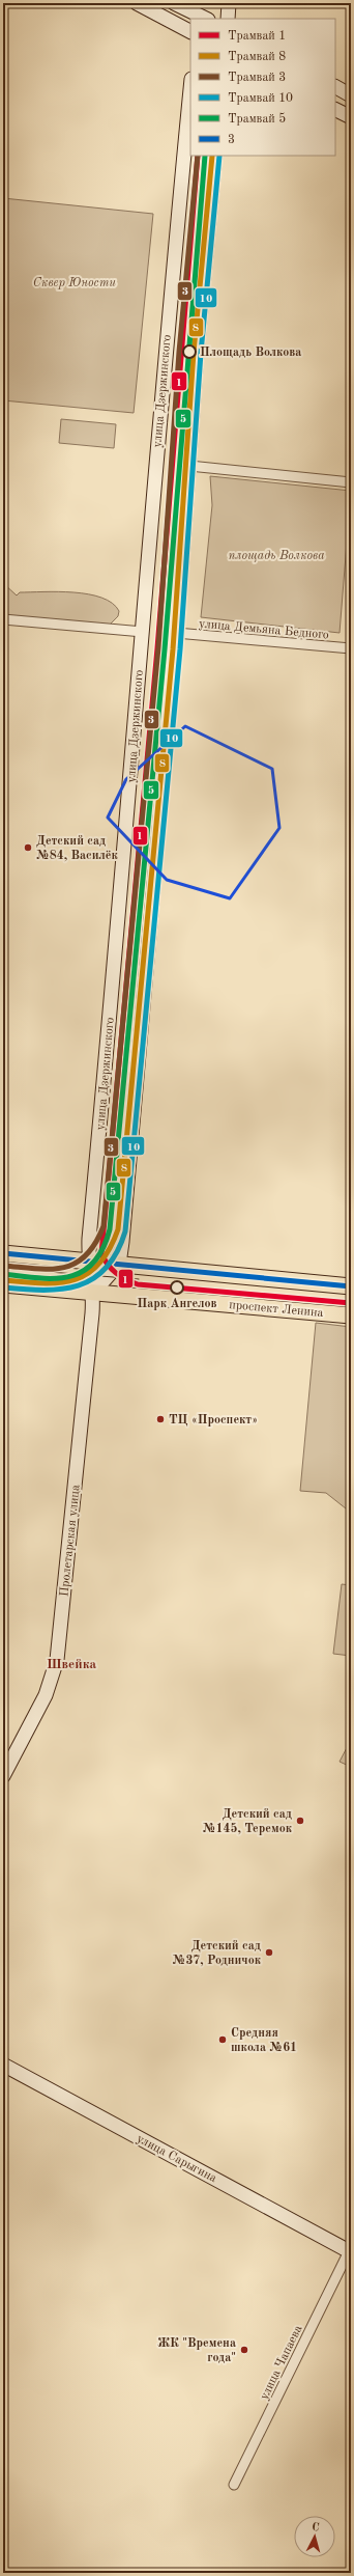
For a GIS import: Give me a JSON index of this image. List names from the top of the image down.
{
  "streets": {
    "main road": ["проспект Ленина"],
    "street": [
      "улица Дзержинского",
      "улица Демьяна Бедного",
      "Пролетарская улица",
      "улица Сарыгина",
      "улица Чапаева"
    ]
  },
  "crossings": [
    ["улица Дзержинского", "проспект Ленина"],
    ["улица Дзержинского", "Пролетарская улица"],
    ["проспект Ленина", "Пролетарская улица"],
    ["улица Сарыгина", "улица Чапаева"]
  ],
  "districts": ["Швейка"],
  "parks": ["Сквер Юности", "площадь Волкова"],
  "places": [
    "Площадь Волкова",
    "Детский сад №84, Василёк",
    "Парк Ангелов",
    "ТЦ «Проспект»",
    "Детский сад №145, Теремок",
    "Детский сад №37, Родничок",
    "Средняя школа №61",
    "ЖК \"Времена года\""
  ],
  "lines": [
    "tram line 1",
    "tram line 8",
    "tram line 3",
    "tram line 10",
    "tram line 5",
    "transit line 3"
  ],
  "legend": [
    "Трамвай 1",
    "Трамвай 8",
    "Трамвай 3",
    "Трамвай 10",
    "Трамвай 5",
    "3"
  ],
  "north": "top"
}
